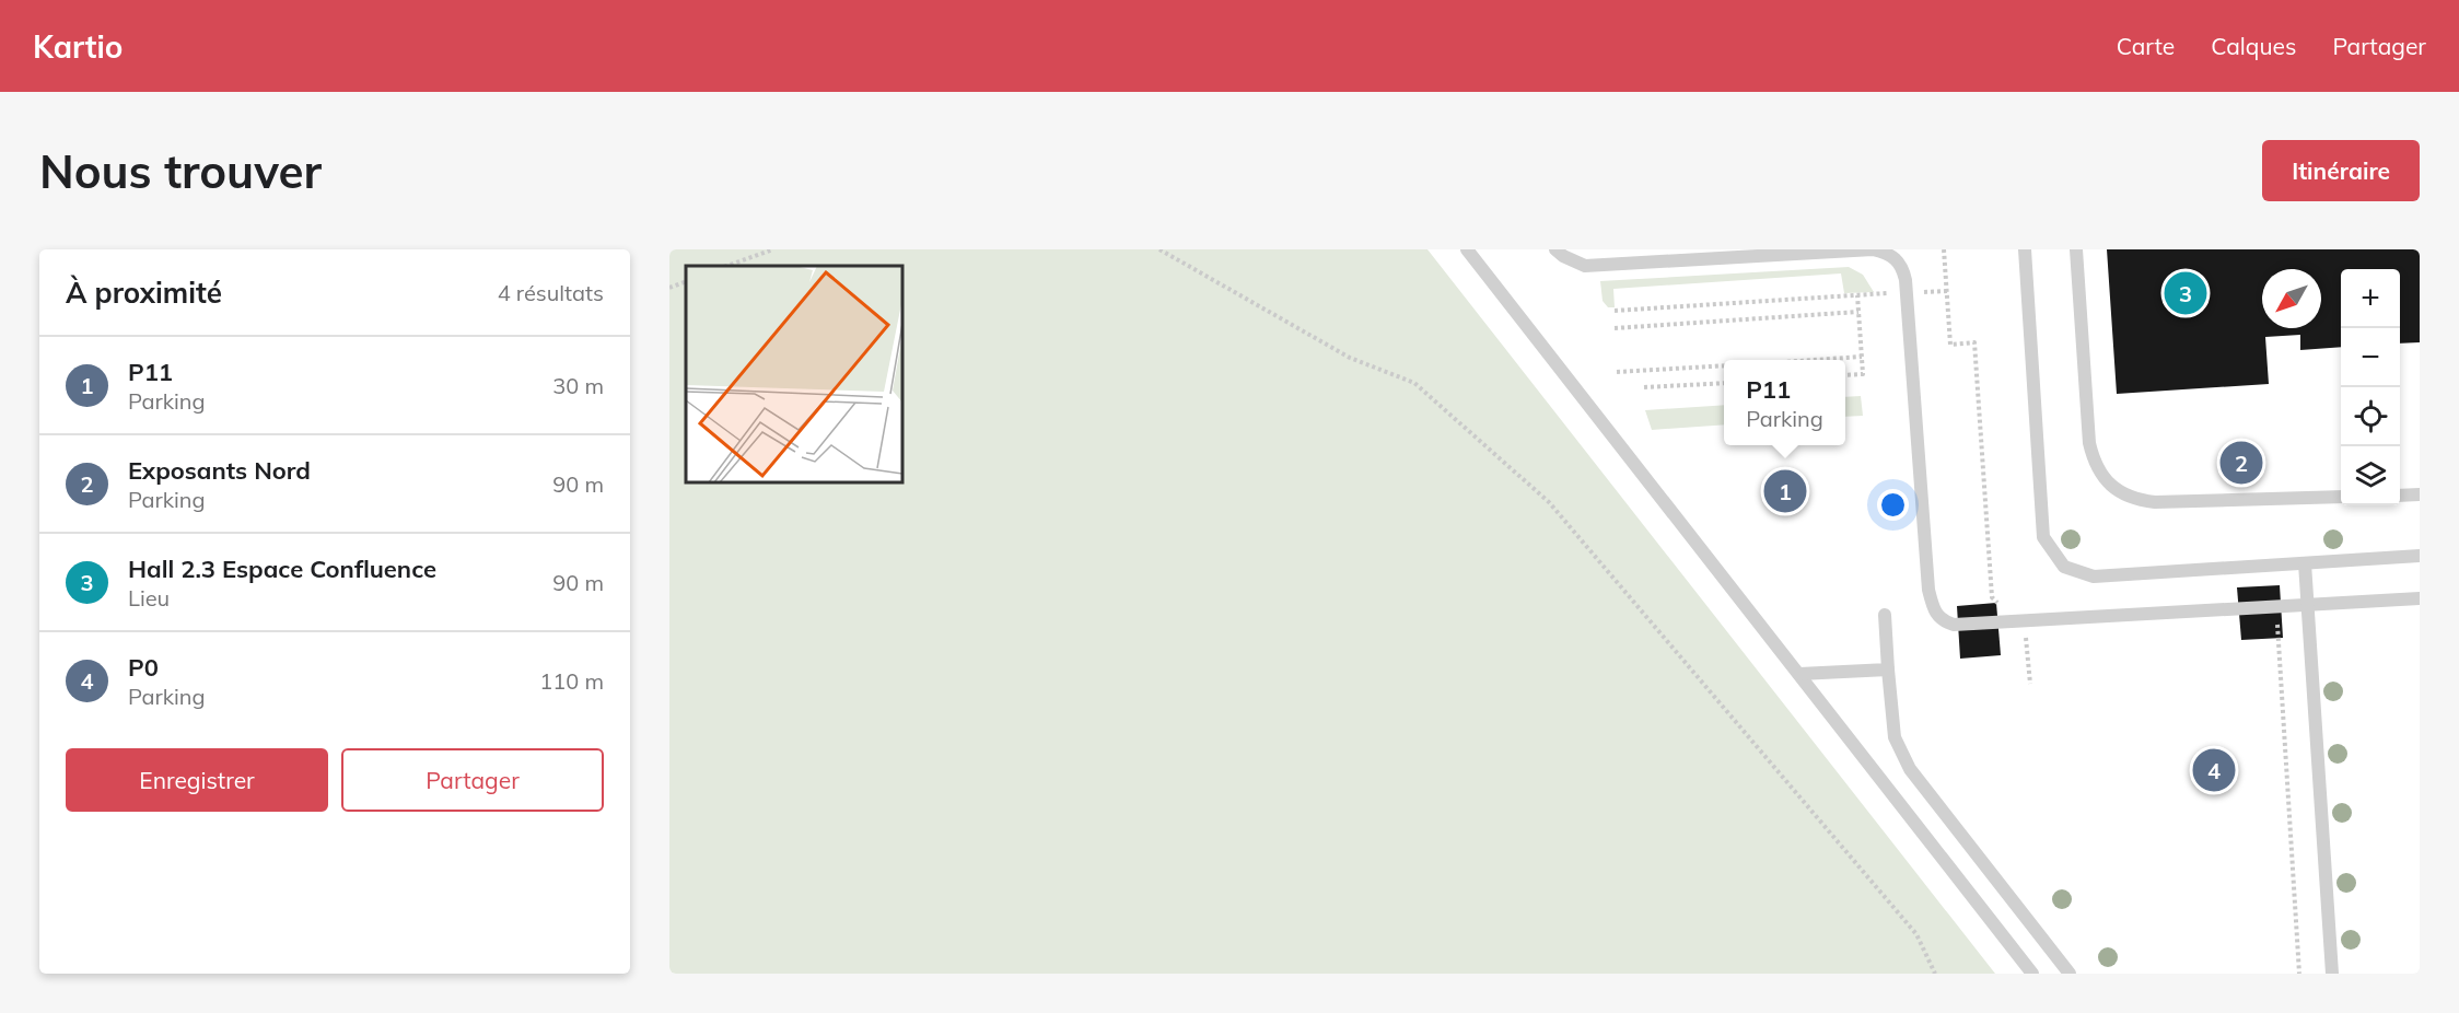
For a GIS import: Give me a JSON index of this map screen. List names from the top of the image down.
{
  "north": "bottom left",
  "page": {
    "header": "Kartio",
    "nav": ["Carte", "Calques", "Partager"],
    "buttons": [
      "Itinéraire",
      ["Enregistrer", "Partager"]
    ],
    "title": "Nous trouver",
    "heading": ["À proximité", "4 résultats"],
    "map_buttons": ["+", "−"],
    "pins": [
      "3",
      "2",
      "1",
      "4"
    ],
    "list": [
      {
        "mark": "1",
        "name": "P11",
        "note": "Parking",
        "value": "30 m"
      },
      {
        "mark": "2",
        "name": "Exposants Nord",
        "note": "Parking",
        "value": "90 m"
      },
      {
        "mark": "3",
        "name": "Hall 2.3 Espace Confluence",
        "note": "Lieu",
        "value": "90 m"
      },
      {
        "mark": "4",
        "name": "P0",
        "note": "Parking",
        "value": "110 m"
      }
    ],
    "popup": ["P11", "Parking"]
  }
}
